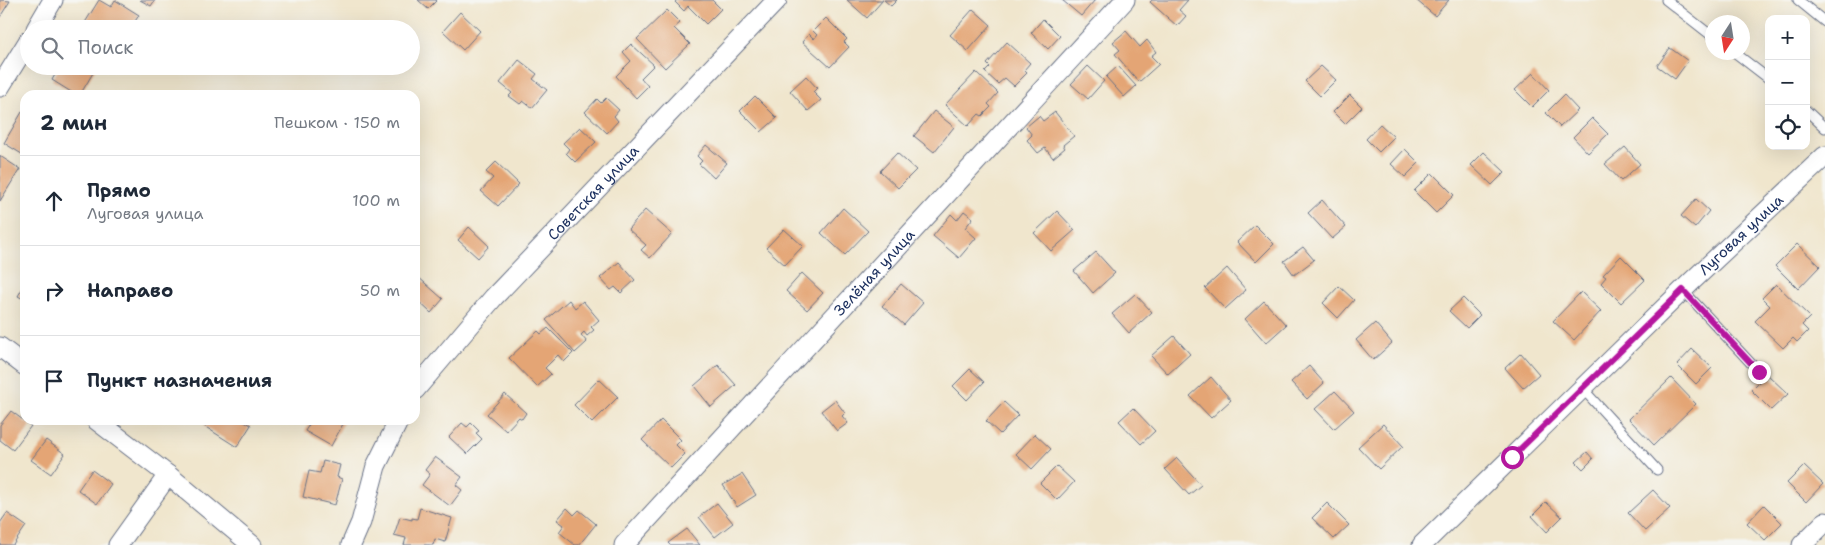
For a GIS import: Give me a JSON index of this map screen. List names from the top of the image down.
{
  "streets": {
    "street": ["Советская улица", "Луговая улица", "Зелёная улица"]
  },
  "north": "bottom",
  "page": {
    "map_buttons": ["+", "−"],
    "search": "Поиск",
    "heading": ["2 мин", "Пешком · 150 m"],
    "list": [
      ["Прямо", "Луговая улица", "100 m"],
      ["Направо", "50 m"],
      "Пункт назначения"
    ]
  }
}
